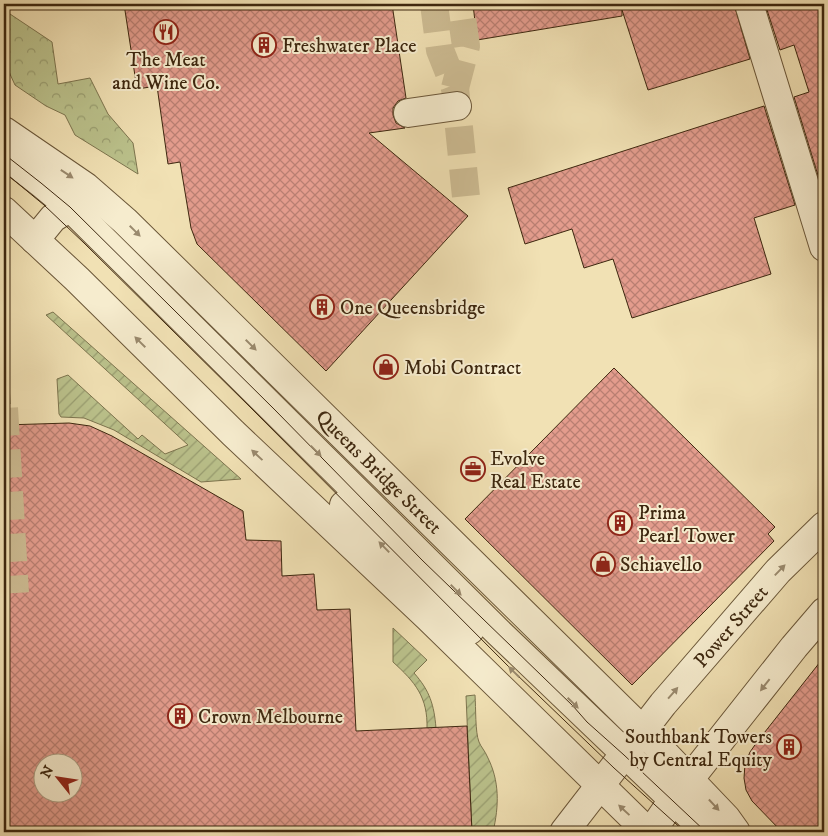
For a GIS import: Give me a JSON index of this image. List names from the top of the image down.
{
  "streets": {
    "street": ["Queens Bridge Street", "Power Street"]
  },
  "crossings": [
    ["Queens Bridge Street", "Power Street"]
  ],
  "places": {
    "restaurant": ["The Meat and Wine Co."],
    "building": [
      "Freshwater Place",
      "One Queensbridge",
      "Prima Pearl Tower",
      "Crown Melbourne",
      "Southbank Towers by Central Equity"
    ],
    "shop": ["Mobi Contract", "Schiavello"],
    "office": ["Evolve Real Estate"]
  },
  "north": "top left"
}
